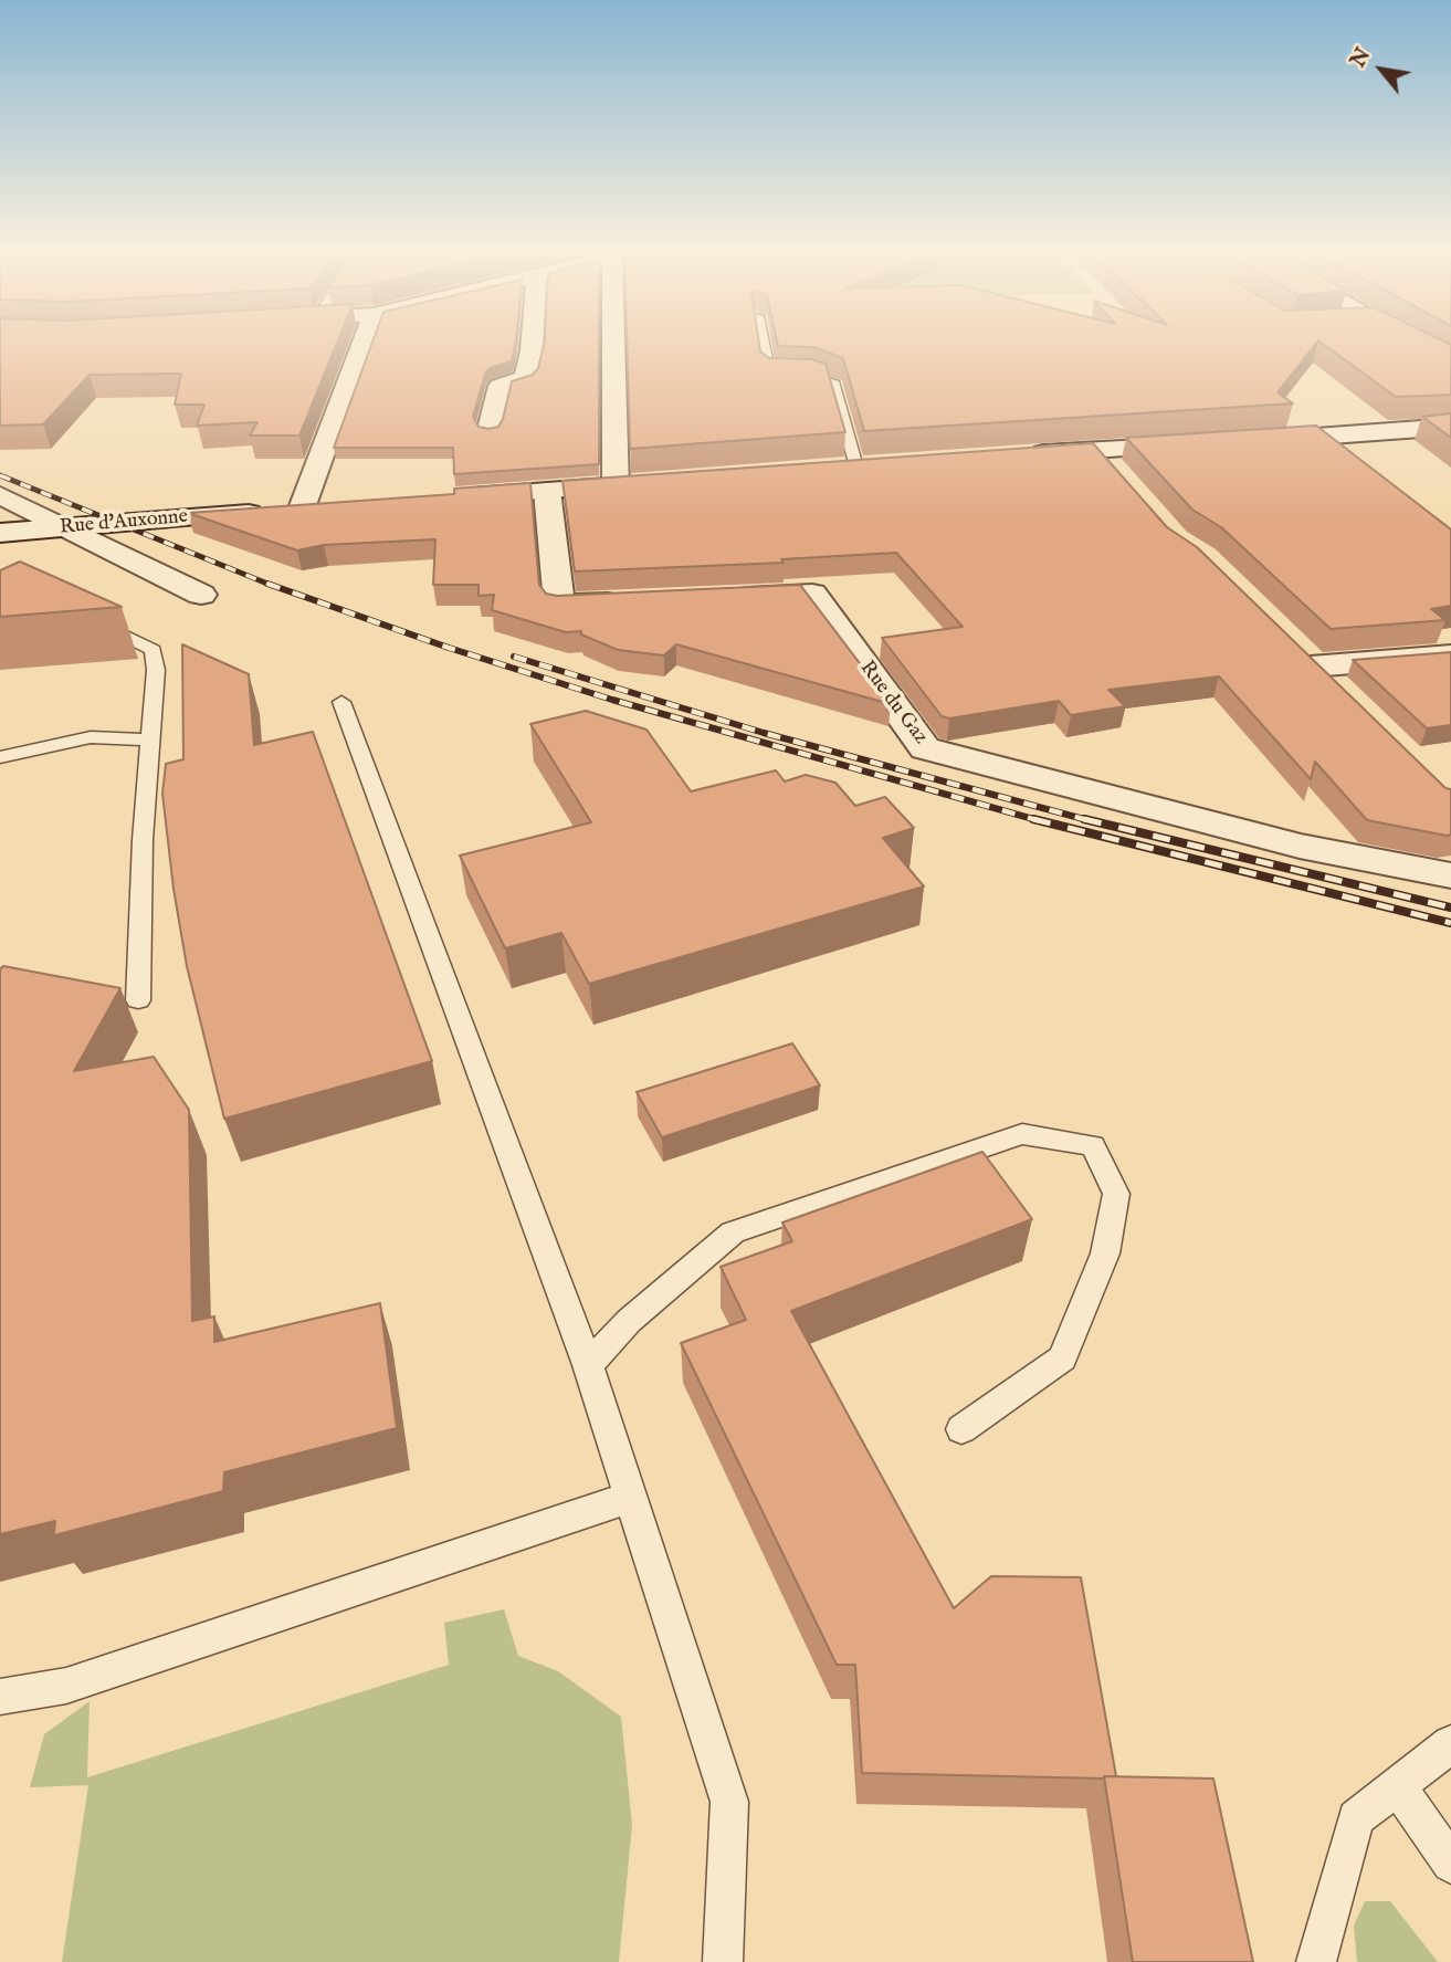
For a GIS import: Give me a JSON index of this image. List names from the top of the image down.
{
  "streets": {
    "street": ["Rue d'Auxonne", "Rue du Gaz"]
  },
  "north": "top left"
}
